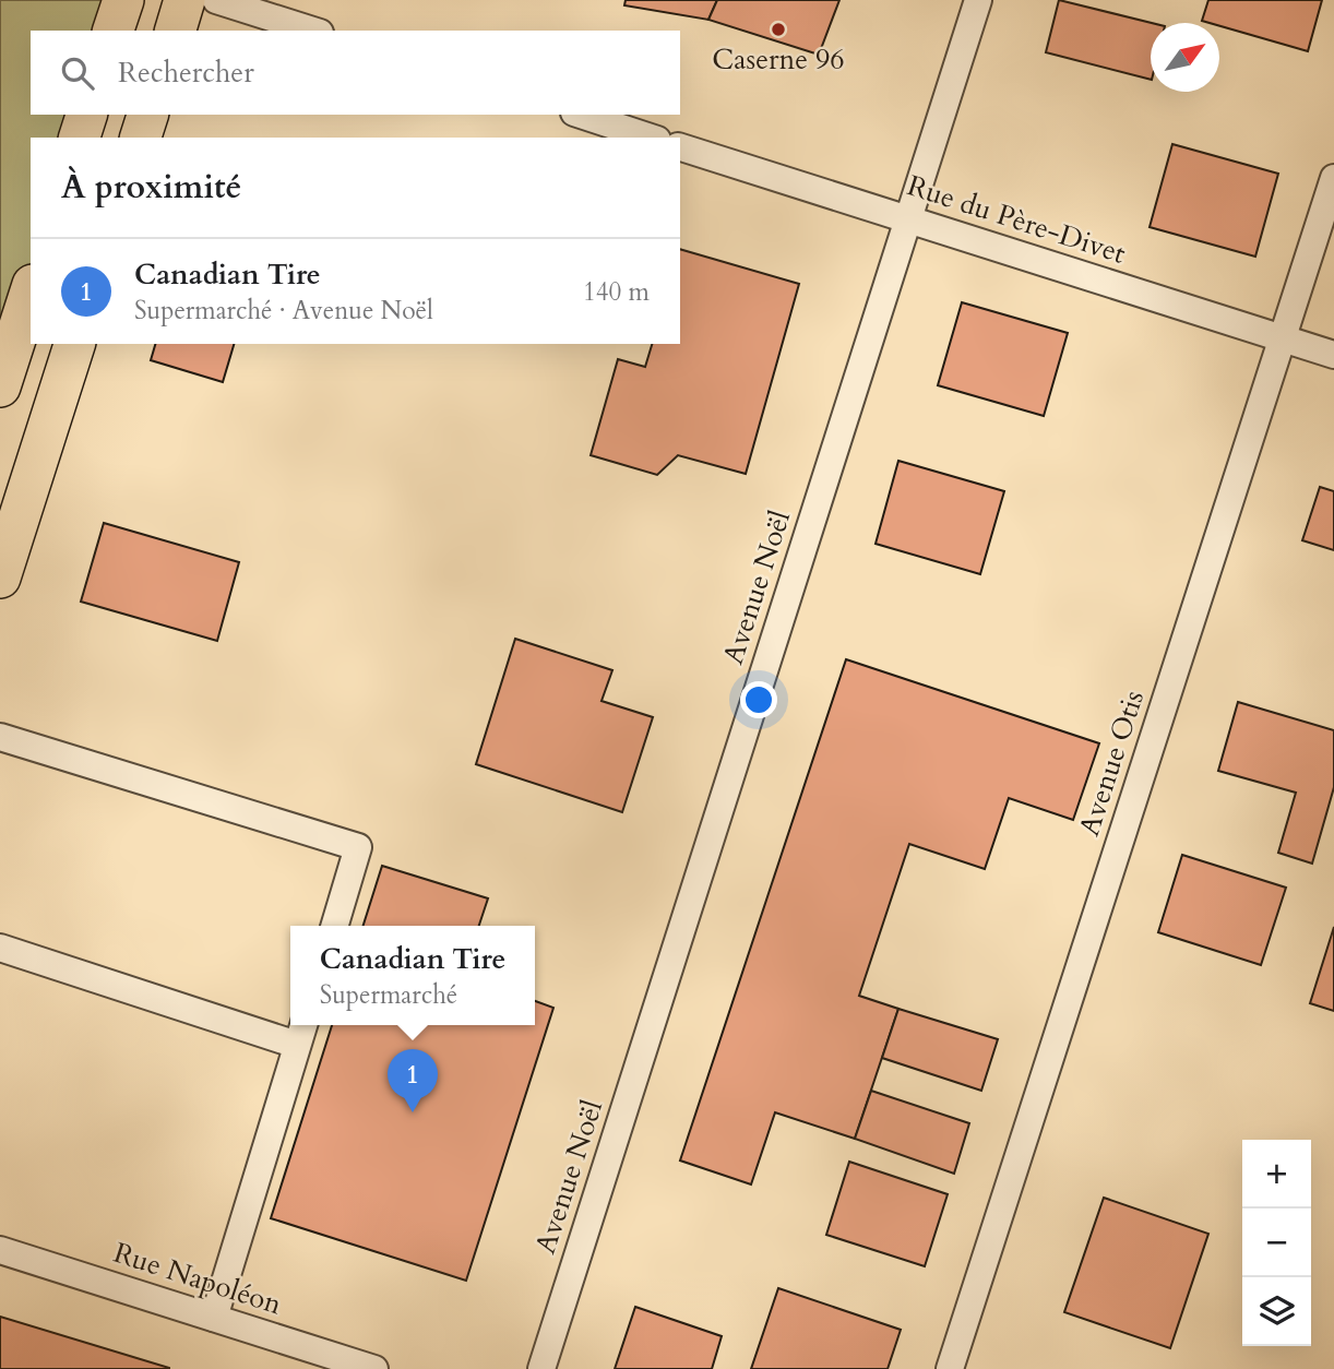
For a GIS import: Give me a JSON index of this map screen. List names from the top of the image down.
{
  "streets": {
    "street": [
      "Rue du Père-Divet",
      "Avenue Noël",
      "Avenue Otis",
      "Rue Napoléon"
    ]
  },
  "crossings": [
    ["Rue du Père-Divet", "Avenue Noël"],
    ["Rue du Père-Divet", "Avenue Otis"]
  ],
  "places": ["Caserne 96"],
  "north": "top right",
  "page": {
    "search": "Rechercher",
    "heading": "À proximité",
    "list": [
      {
        "mark": "1",
        "name": "Canadian Tire",
        "note": "Supermarché · Avenue Noël",
        "value": "140 m"
      }
    ],
    "popup": ["Canadian Tire", "Supermarché"],
    "pins": "1",
    "map_buttons": ["+", "−"]
  }
}
